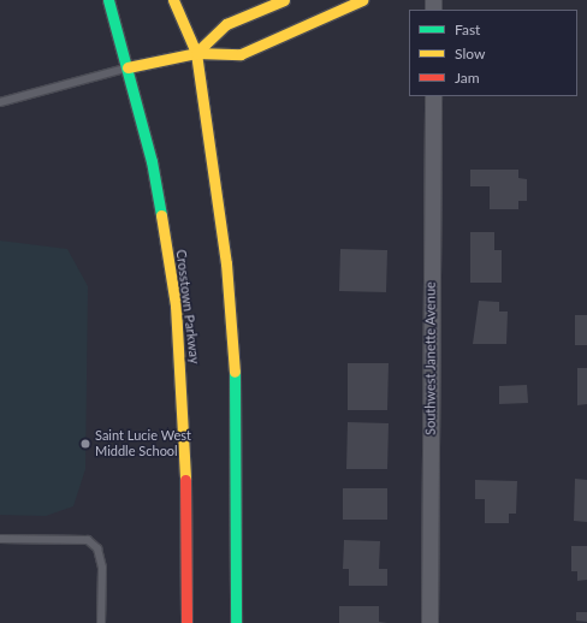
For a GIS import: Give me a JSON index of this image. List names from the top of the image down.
{
  "streets": {
    "main road": ["Crosstown Parkway"],
    "street": ["Southwest Janette Avenue"]
  },
  "places": ["Saint Lucie West Middle School"],
  "legend": ["Fast", "Slow", "Jam"]
}
